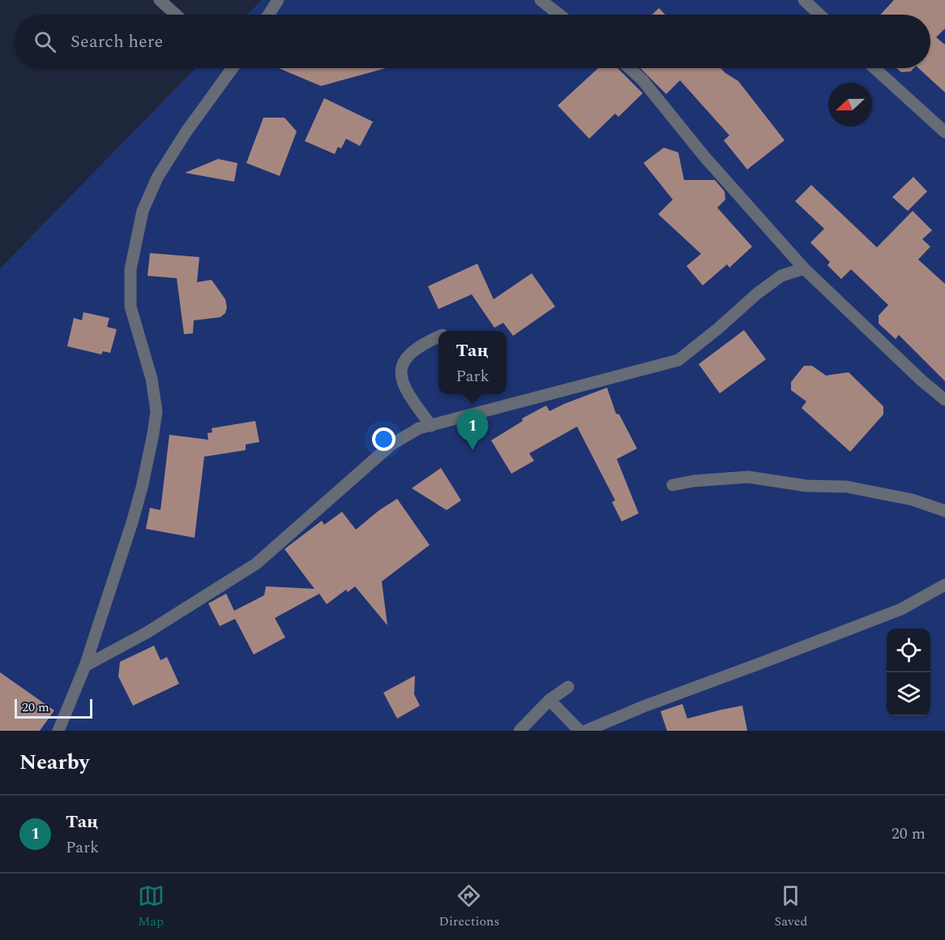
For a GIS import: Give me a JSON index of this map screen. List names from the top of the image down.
{
  "scale_bar": "20 m",
  "north": "left",
  "page": {
    "search": "Search here",
    "popup": ["Таң", "Park"],
    "pins": "1",
    "scale": "20 m",
    "heading": "Nearby",
    "list": [
      {
        "mark": "1",
        "name": "Таң",
        "note": "Park",
        "value": "20 m"
      }
    ],
    "nav": ["Map", "Directions", "Saved"]
  }
}
